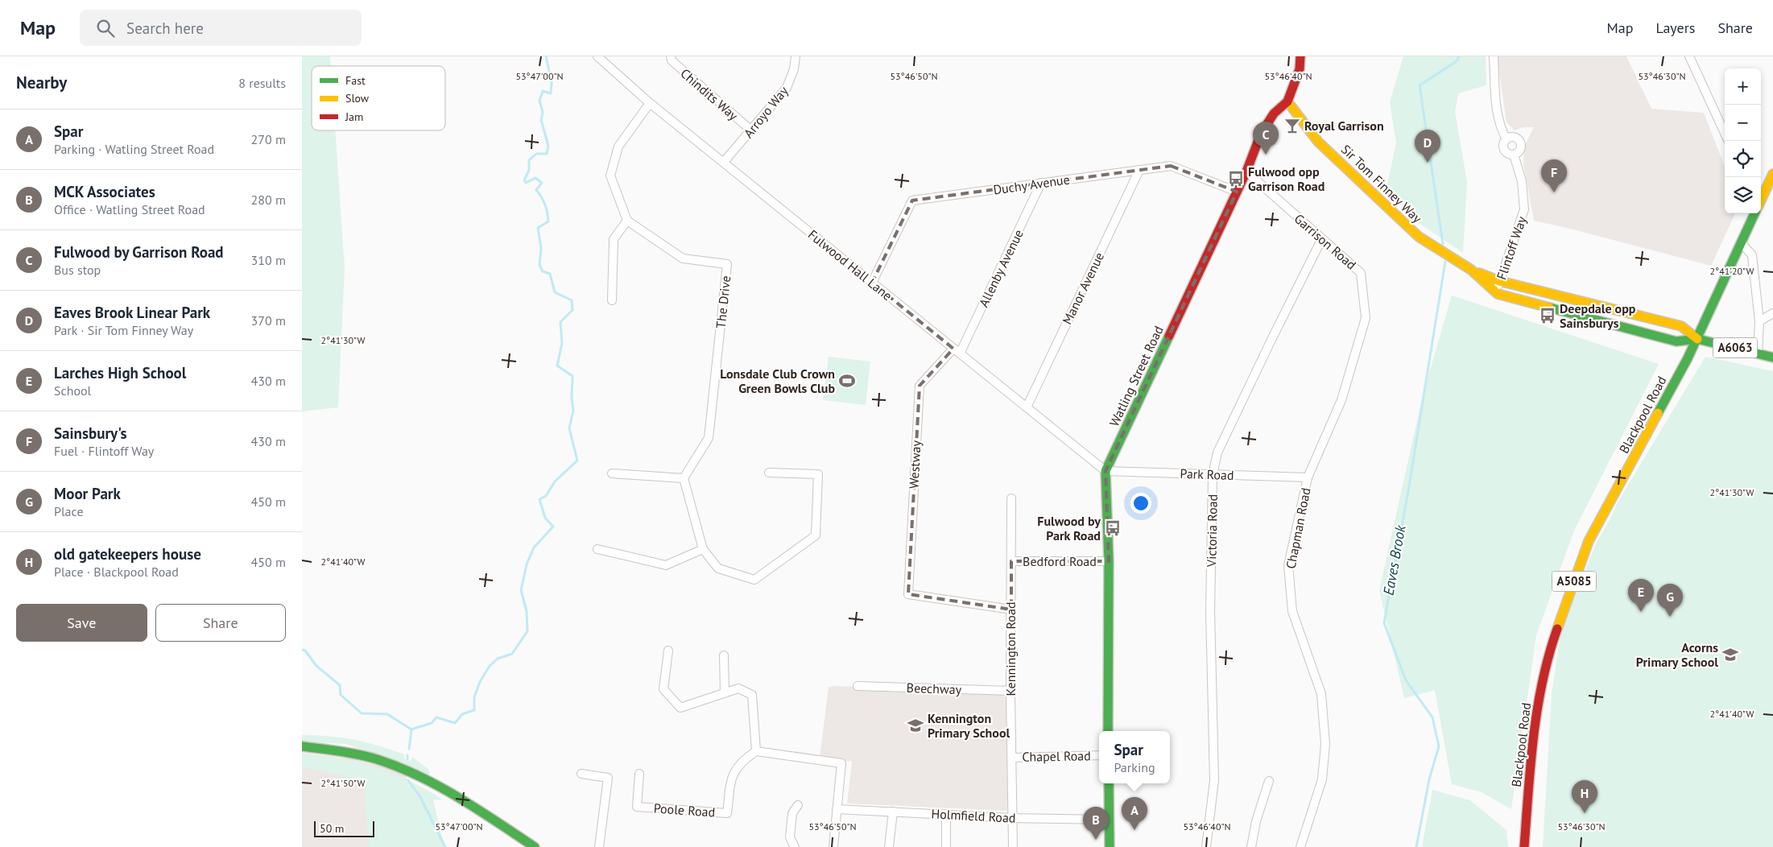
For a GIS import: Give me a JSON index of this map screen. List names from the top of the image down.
{
  "streets": {
    "main road": [
      "Sir Tom Finney Way",
      "A6063",
      "Watling Street Road",
      "Blackpool Road",
      "A5085"
    ],
    "street": [
      "Chindits Way",
      "Arroyo Way",
      "Duchy Avenue",
      "Garrison Road",
      "Flintoff Way",
      "Fulwood Hall Lane",
      "Allenby Avenue",
      "Manor Avenue",
      "The Drive",
      "Westway",
      "Park Road",
      "Chapman Road",
      "Victoria Road",
      "Bedford Road",
      "Kennington Road",
      "Beechway",
      "Chapel Road",
      "Poole Road",
      "Holmfield Road"
    ]
  },
  "crossings": [
    ["Chindits Way", "Arroyo Way"],
    ["Arroyo Way", "Fulwood Hall Lane"],
    ["Sir Tom Finney Way", "Flintoff Way"],
    ["Sir Tom Finney Way", "Watling Street Road"],
    ["Sir Tom Finney Way", "Blackpool Road"],
    ["Duchy Avenue", "Fulwood Hall Lane"],
    ["Duchy Avenue", "Allenby Avenue"],
    ["Duchy Avenue", "Manor Avenue"],
    ["Duchy Avenue", "Watling Street Road"],
    ["Garrison Road", "Watling Street Road"],
    ["Garrison Road", "Chapman Road"],
    ["Garrison Road", "Victoria Road"],
    ["Fulwood Hall Lane", "Allenby Avenue"],
    ["Fulwood Hall Lane", "Manor Avenue"],
    ["Fulwood Hall Lane", "Watling Street Road"],
    ["Fulwood Hall Lane", "Westway"],
    ["Fulwood Hall Lane", "Park Road"],
    ["Allenby Avenue", "Westway"],
    ["Watling Street Road", "Park Road"],
    ["Watling Street Road", "Bedford Road"],
    ["Westway", "Kennington Road"],
    ["Park Road", "Chapman Road"],
    ["Park Road", "Victoria Road"],
    ["Bedford Road", "Kennington Road"],
    ["Kennington Road", "Beechway"],
    ["Kennington Road", "Chapel Road"],
    ["Kennington Road", "Holmfield Road"]
  ],
  "water": ["Eaves Brook"],
  "places": {
    "bar": ["Royal Garrison"],
    "bus stop": ["Fulwood opp Garrison Road", "Deepdale opp Sainsburys", "Fulwood by Park Road"],
    "sports": ["Lonsdale Club Crown Green Bowls Club"],
    "school or university": ["Acorns Primary School", "Kennington Primary School"]
  },
  "legend": ["Fast", "Slow", "Jam"],
  "scale_bar": "50 m",
  "page": {
    "header": "Map",
    "search": "Search here",
    "nav": ["Map", "Layers", "Share"],
    "heading": ["Nearby", "8 results"],
    "map_buttons": ["+", "−"],
    "list": [
      {
        "mark": "A",
        "name": "Spar",
        "note": "Parking · Watling Street Road",
        "value": "270 m"
      },
      {
        "mark": "B",
        "name": "MCK Associates",
        "note": "Office · Watling Street Road",
        "value": "280 m"
      },
      {
        "mark": "C",
        "name": "Fulwood by Garrison Road",
        "note": "Bus stop",
        "value": "310 m"
      },
      {
        "mark": "D",
        "name": "Eaves Brook Linear Park",
        "note": "Park · Sir Tom Finney Way",
        "value": "370 m"
      },
      {
        "mark": "E",
        "name": "Larches High School",
        "note": "School",
        "value": "430 m"
      },
      {
        "mark": "F",
        "name": "Sainsbury's",
        "note": "Fuel · Flintoff Way",
        "value": "430 m"
      },
      {
        "mark": "G",
        "name": "Moor Park",
        "note": "Place",
        "value": "450 m"
      },
      {
        "mark": "H",
        "name": "old gatekeepers house",
        "note": "Place · Blackpool Road",
        "value": "450 m"
      }
    ],
    "pins": [
      "C",
      "D",
      "F",
      "E",
      "G",
      "H",
      "A",
      "B"
    ],
    "buttons": ["Save", "Share"],
    "popup": ["Spar", "Parking"],
    "scale": "50 m"
  },
  "coordinates": [
    "53°47'00\"N",
    "53°46'50\"N",
    "53°46'40\"N",
    "53°46'30\"N",
    "2°41'20\"W",
    "2°41'30\"W",
    "2°41'40\"W",
    "2°41'50\"W"
  ]
}
